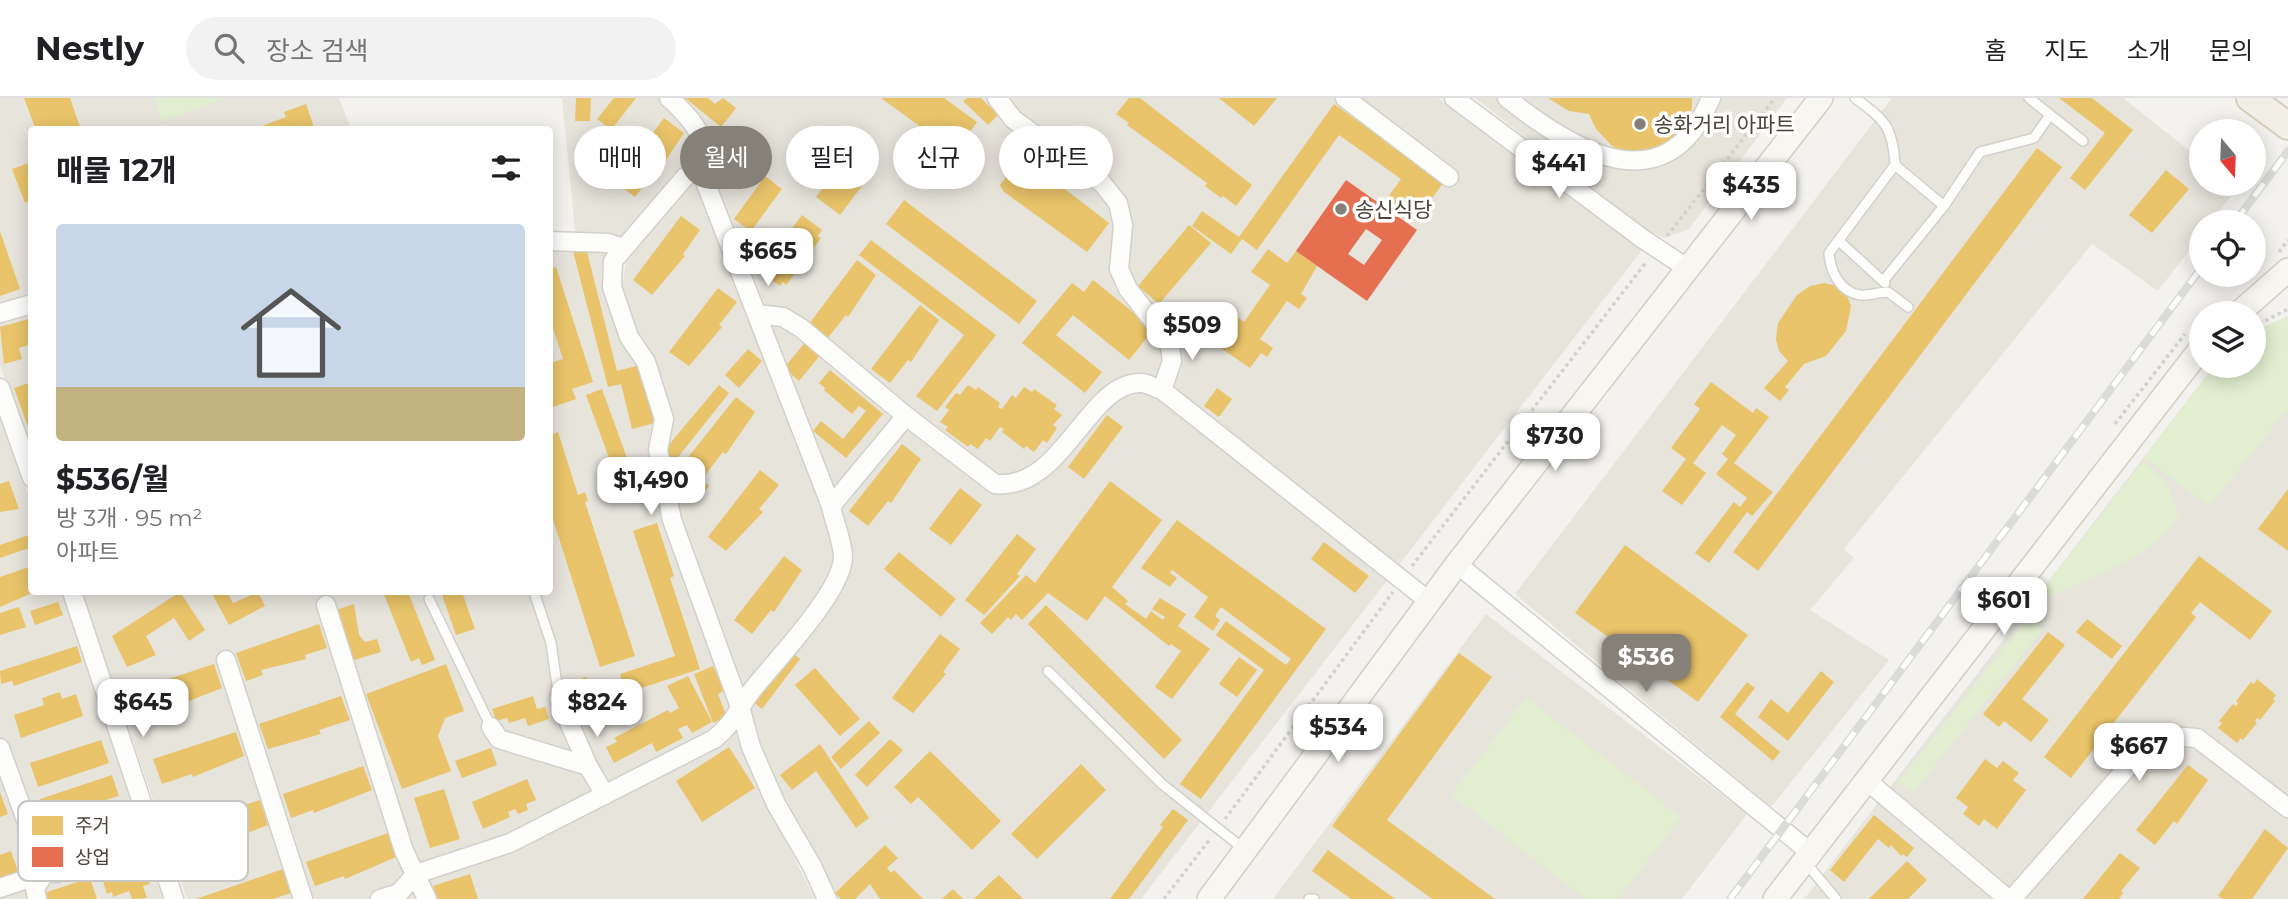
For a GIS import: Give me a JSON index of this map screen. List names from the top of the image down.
{
  "places": ["송화거리 아파트", "송신식당"],
  "legend": ["주거", "상업"],
  "north": "bottom",
  "page": {
    "header": "Nestly",
    "search": "장소 검색",
    "nav": [
      "홈",
      "지도",
      "소개",
      "문의"
    ],
    "chip": [
      "매매",
      "월세",
      "필터",
      "신규",
      "아파트"
    ],
    "heading": "매물 12개",
    "price": [
      "$441",
      "$435",
      "$665",
      "$509",
      "$730",
      "$1,490",
      "$601",
      "$536",
      "$645",
      "$824",
      "$534",
      "$667"
    ],
    "list": [
      {
        "name": "$536/월",
        "note": "방 3개 · 95 m² · 아파트"
      }
    ]
  }
}
